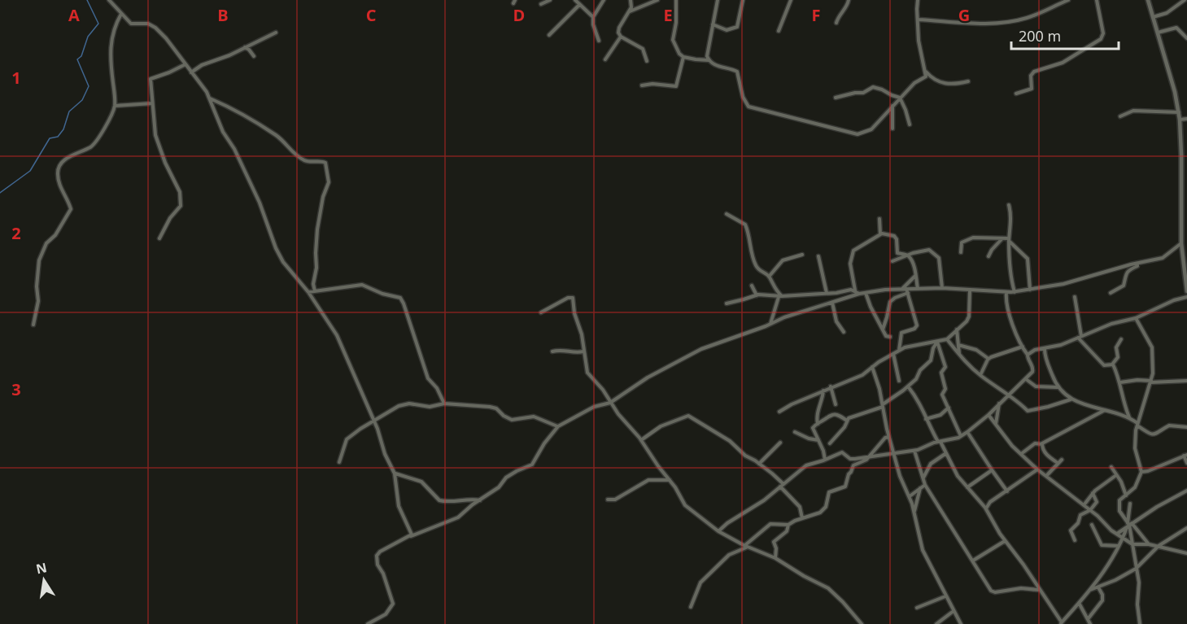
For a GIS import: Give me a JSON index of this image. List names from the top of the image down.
{
  "scale_bar": "200 m",
  "north": "top",
  "grid": {
    "columns": [
      "A",
      "B",
      "C",
      "D",
      "E",
      "F",
      "G"
    ],
    "rows": ["1", "2", "3"]
  }
}
